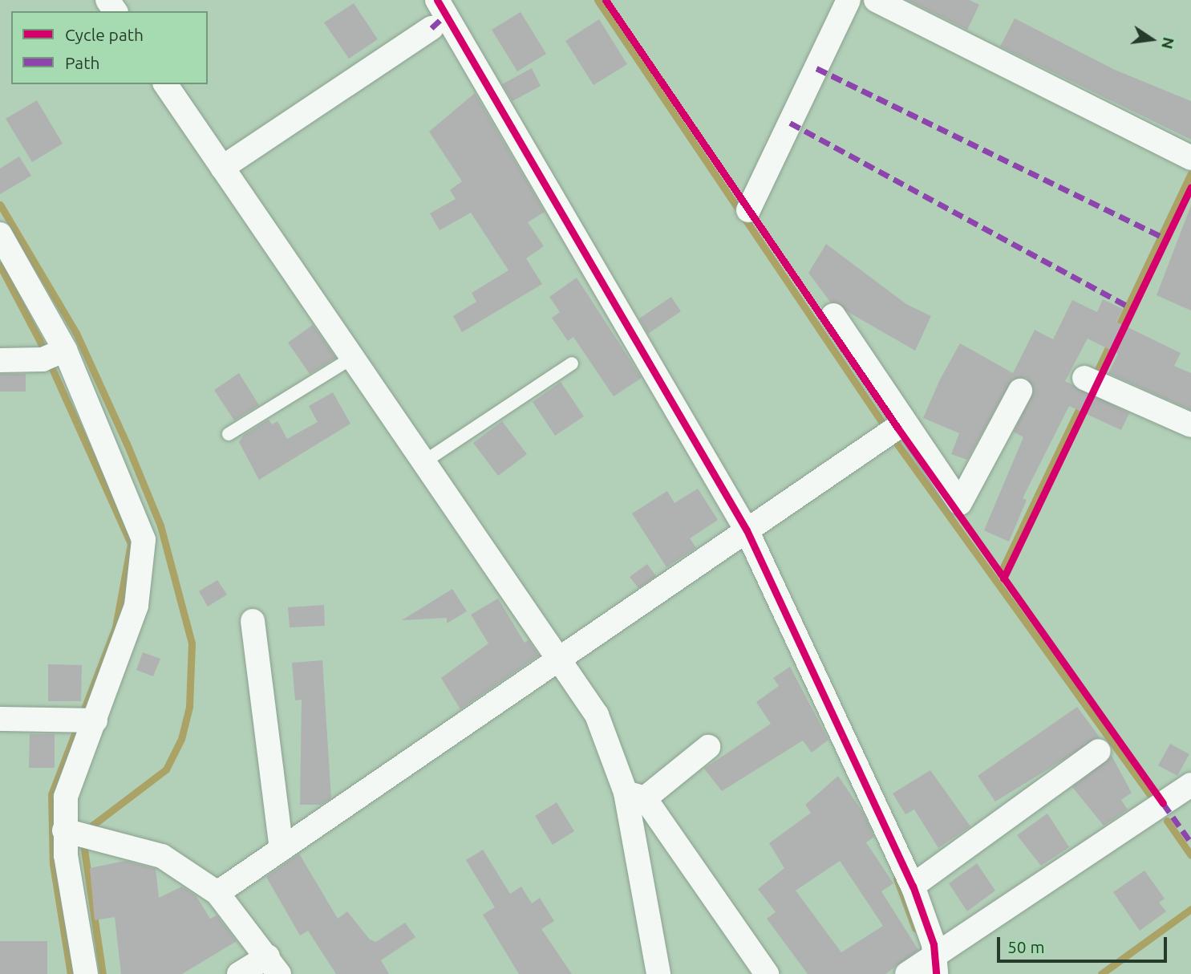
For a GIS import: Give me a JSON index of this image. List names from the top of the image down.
{
  "legend": ["Cycle path", "Path"],
  "scale_bar": "50 m",
  "north": "right"
}
